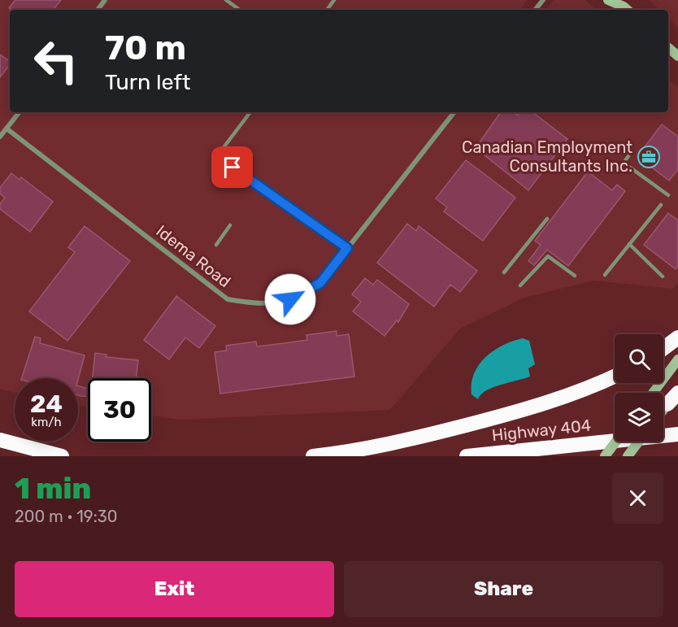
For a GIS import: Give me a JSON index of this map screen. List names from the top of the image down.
{
  "streets": {
    "highway": ["Highway 404"],
    "street": ["Idema Road"]
  },
  "places": {
    "office": ["Canadian Employment Consultants Inc."]
  },
  "page": {
    "turn": ["70 m", "Turn left"],
    "speed": "24 km/h",
    "limit": "30",
    "heading": ["1 min", "200 m · 19:30"],
    "buttons": ["Exit", "Share"]
  }
}
